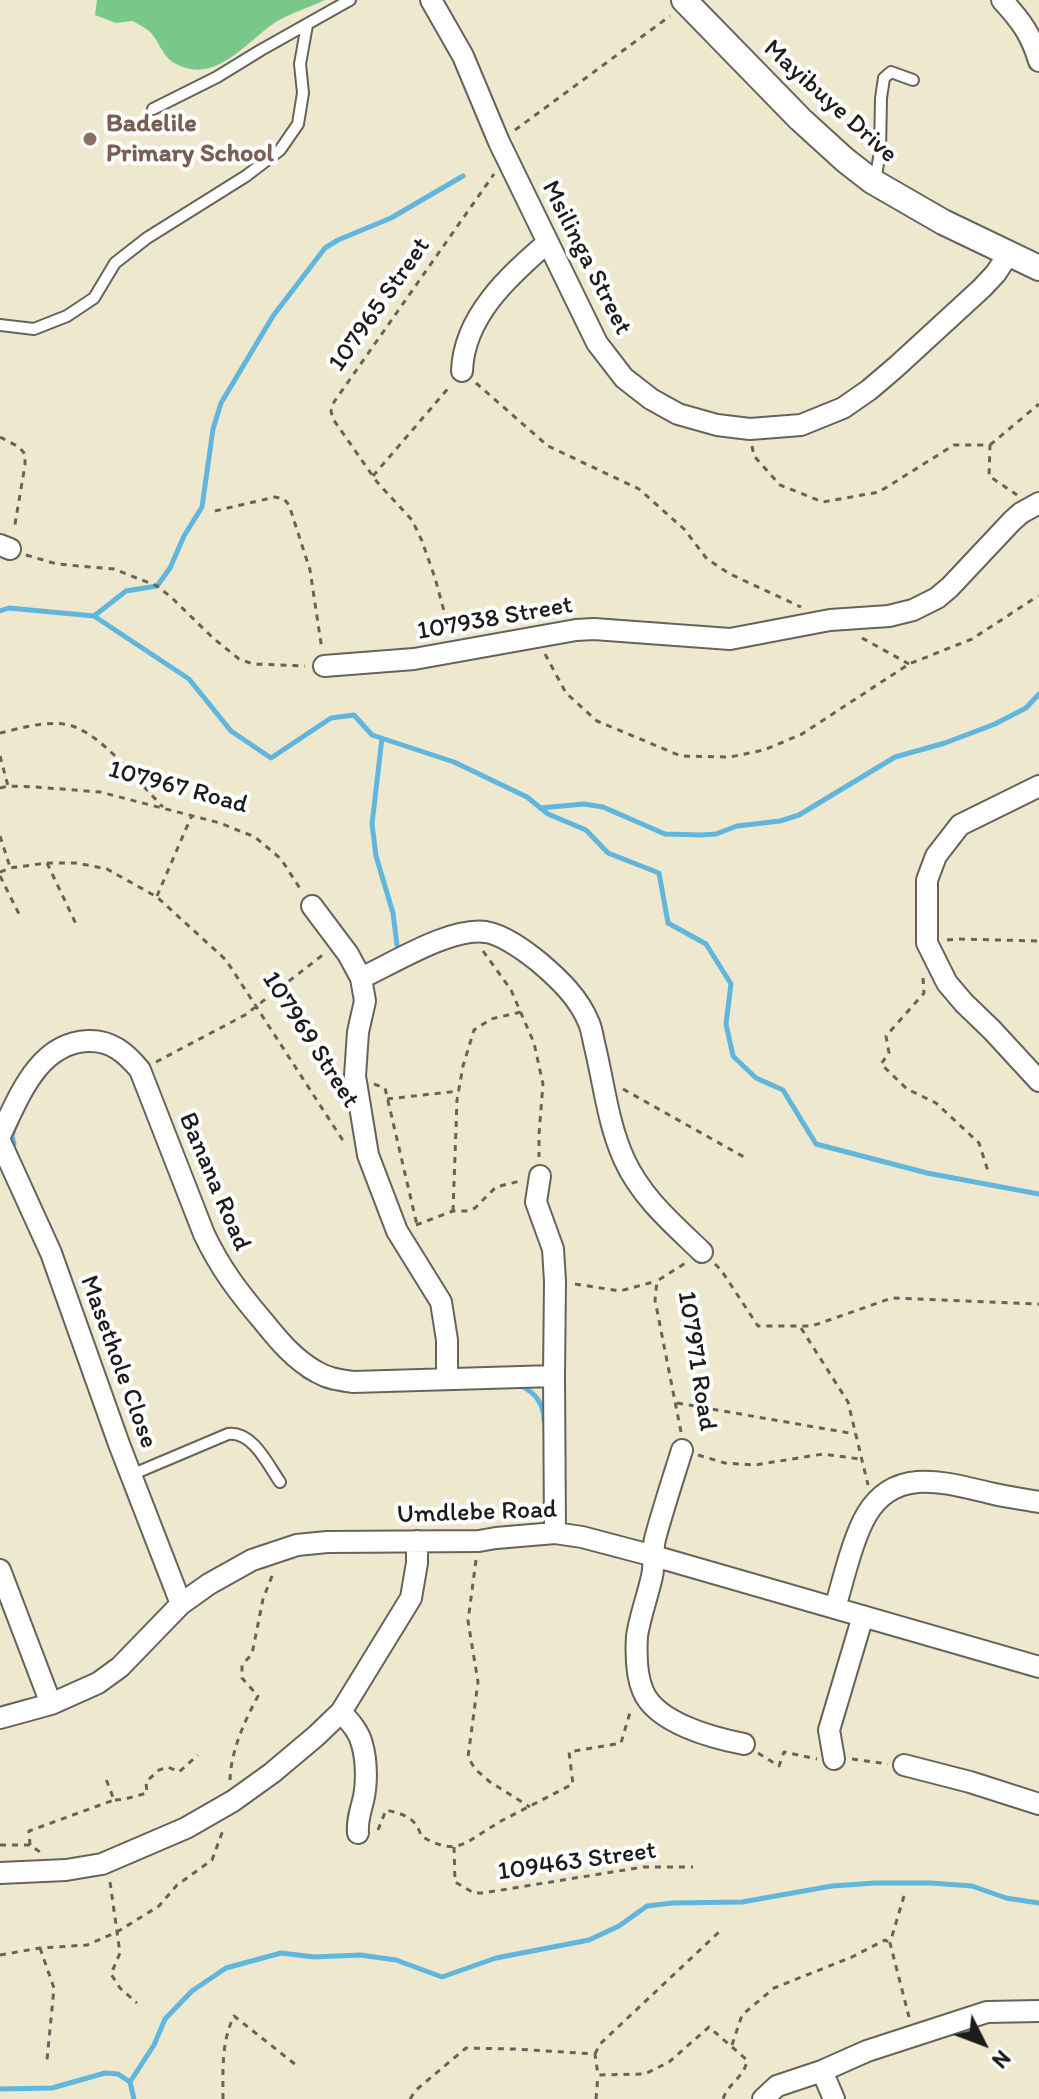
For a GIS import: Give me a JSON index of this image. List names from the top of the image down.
{
  "streets": {
    "street": [
      "Mayibuye Drive",
      "Msilinga Street",
      "107938 Street",
      "Banana Road",
      "107971 Road",
      "Masethole Close",
      "Umdlebe Road"
    ],
    "path": [
      "107965 Street",
      "107967 Road",
      "107969 Street",
      "109463 Street"
    ]
  },
  "crossings": [
    ["Mayibuye Drive", "Msilinga Street"],
    ["Mayibuye Drive", "107965 Street"],
    ["Msilinga Street", "107965 Street"],
    ["107965 Street", "107938 Street"],
    ["Banana Road", "Masethole Close"],
    ["107971 Road", "Umdlebe Road"],
    ["Masethole Close", "Umdlebe Road"]
  ],
  "places": ["Badelile Primary School"],
  "north": "bottom right"
}
